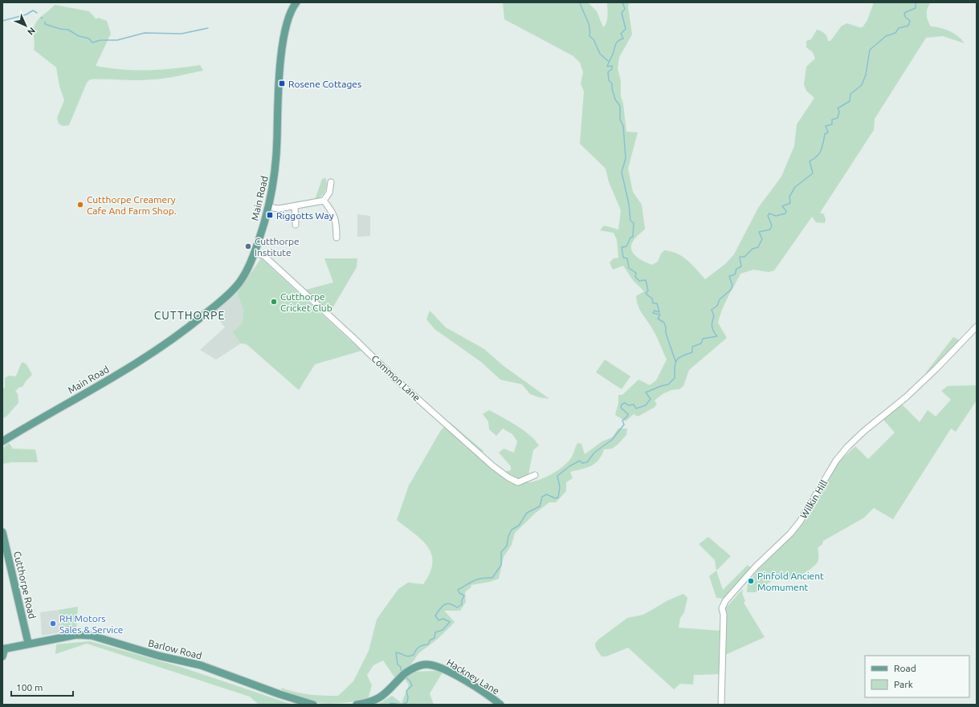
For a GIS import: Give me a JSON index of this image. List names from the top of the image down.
{
  "streets": {
    "main road": [
      "Main Road",
      "Cutthorpe Road",
      "Barlow Road",
      "Hackney Lane"
    ],
    "street": ["Common Lane", "Wilkin Hill"]
  },
  "crossings": [
    ["Main Road", "Common Lane"],
    ["Cutthorpe Road", "Barlow Road"]
  ],
  "districts": ["CUTTHORPE"],
  "places": {
    "transit": ["Rosene Cottages", "Riggotts Way"],
    "other": [
      "Cutthorpe Creamery Cafe And Farm Shop.",
      "Cutthorpe Institute",
      "Cutthorpe Cricket Club",
      "Pinfold Ancient Momument",
      "RH Motors Sales & Service"
    ]
  },
  "legend": ["Road", "Park"],
  "scale_bar": "100 m",
  "north": "bottom right"
}
